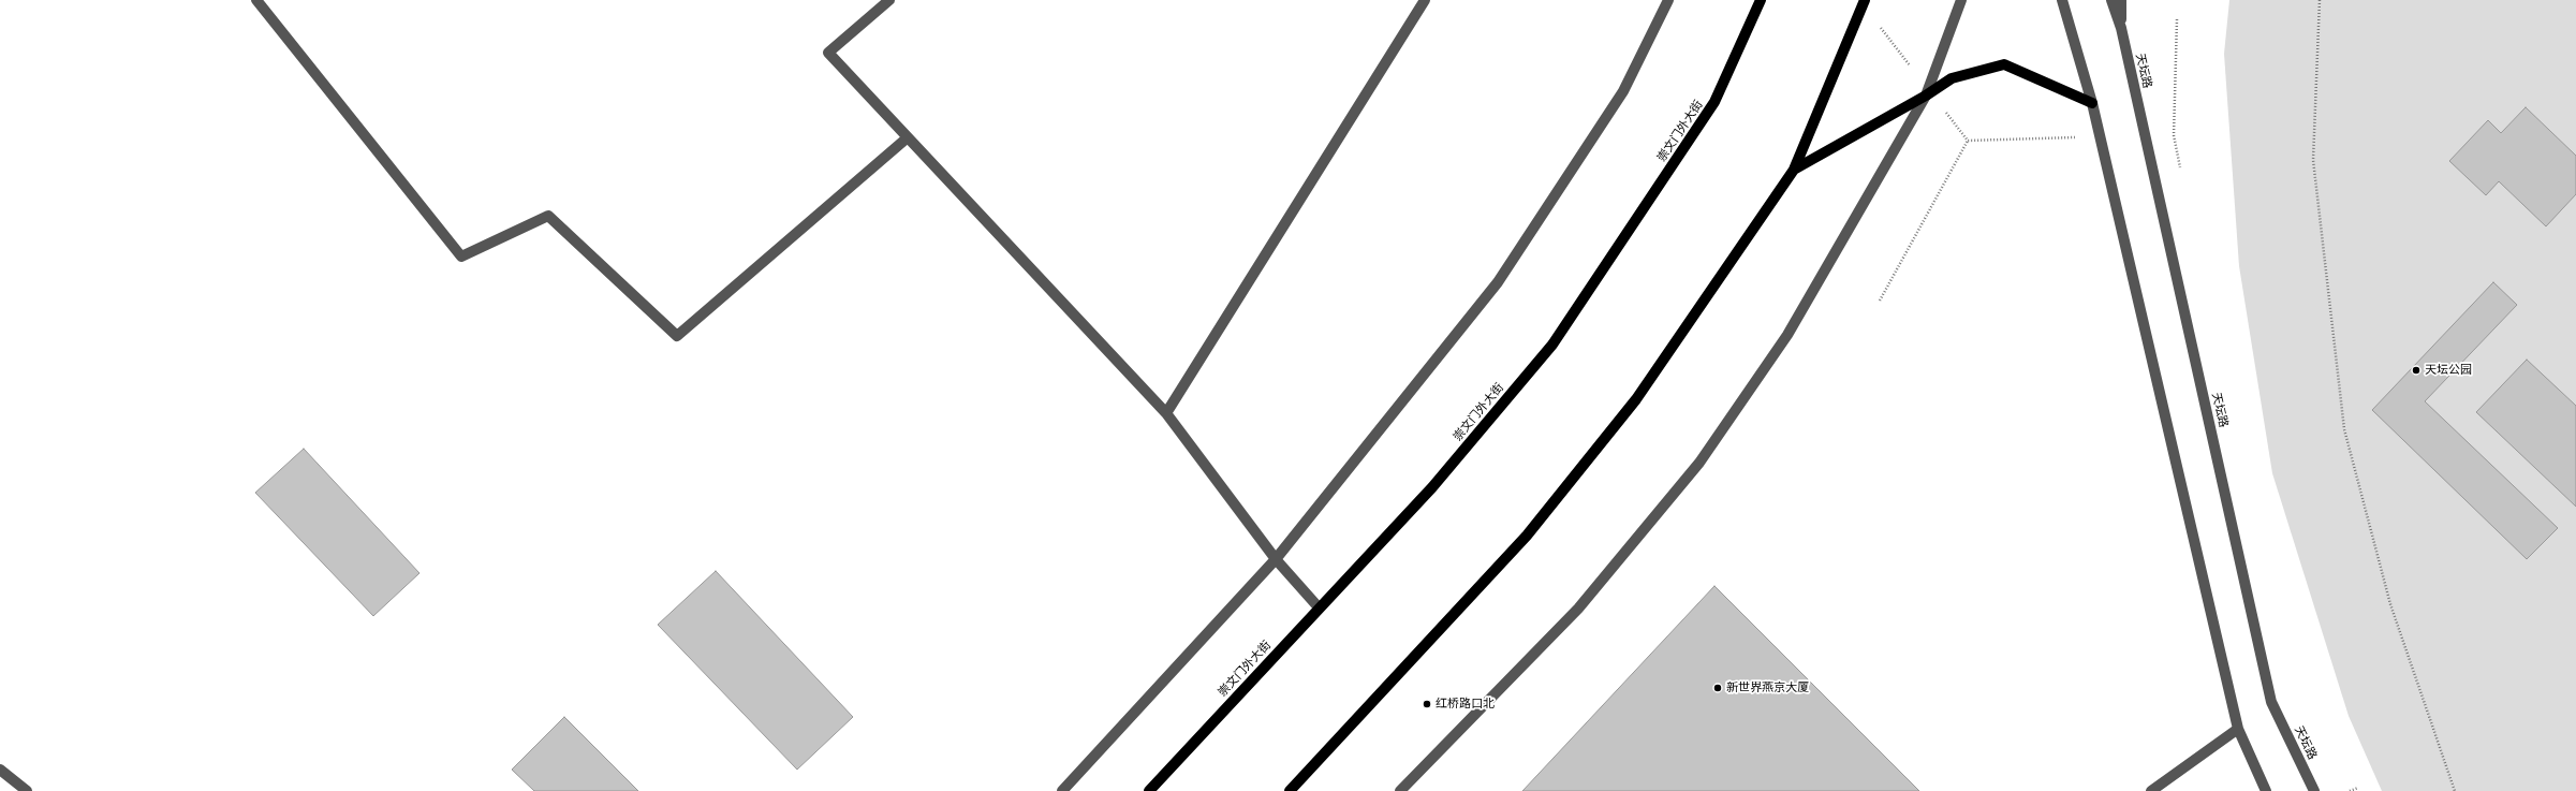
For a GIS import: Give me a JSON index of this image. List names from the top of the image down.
{
  "streets": {
    "main road": ["崇文门外大街"],
    "street": ["天坛路"]
  },
  "places": ["天坛公园", "新世界燕京大厦", "红桥路口北"]
}
